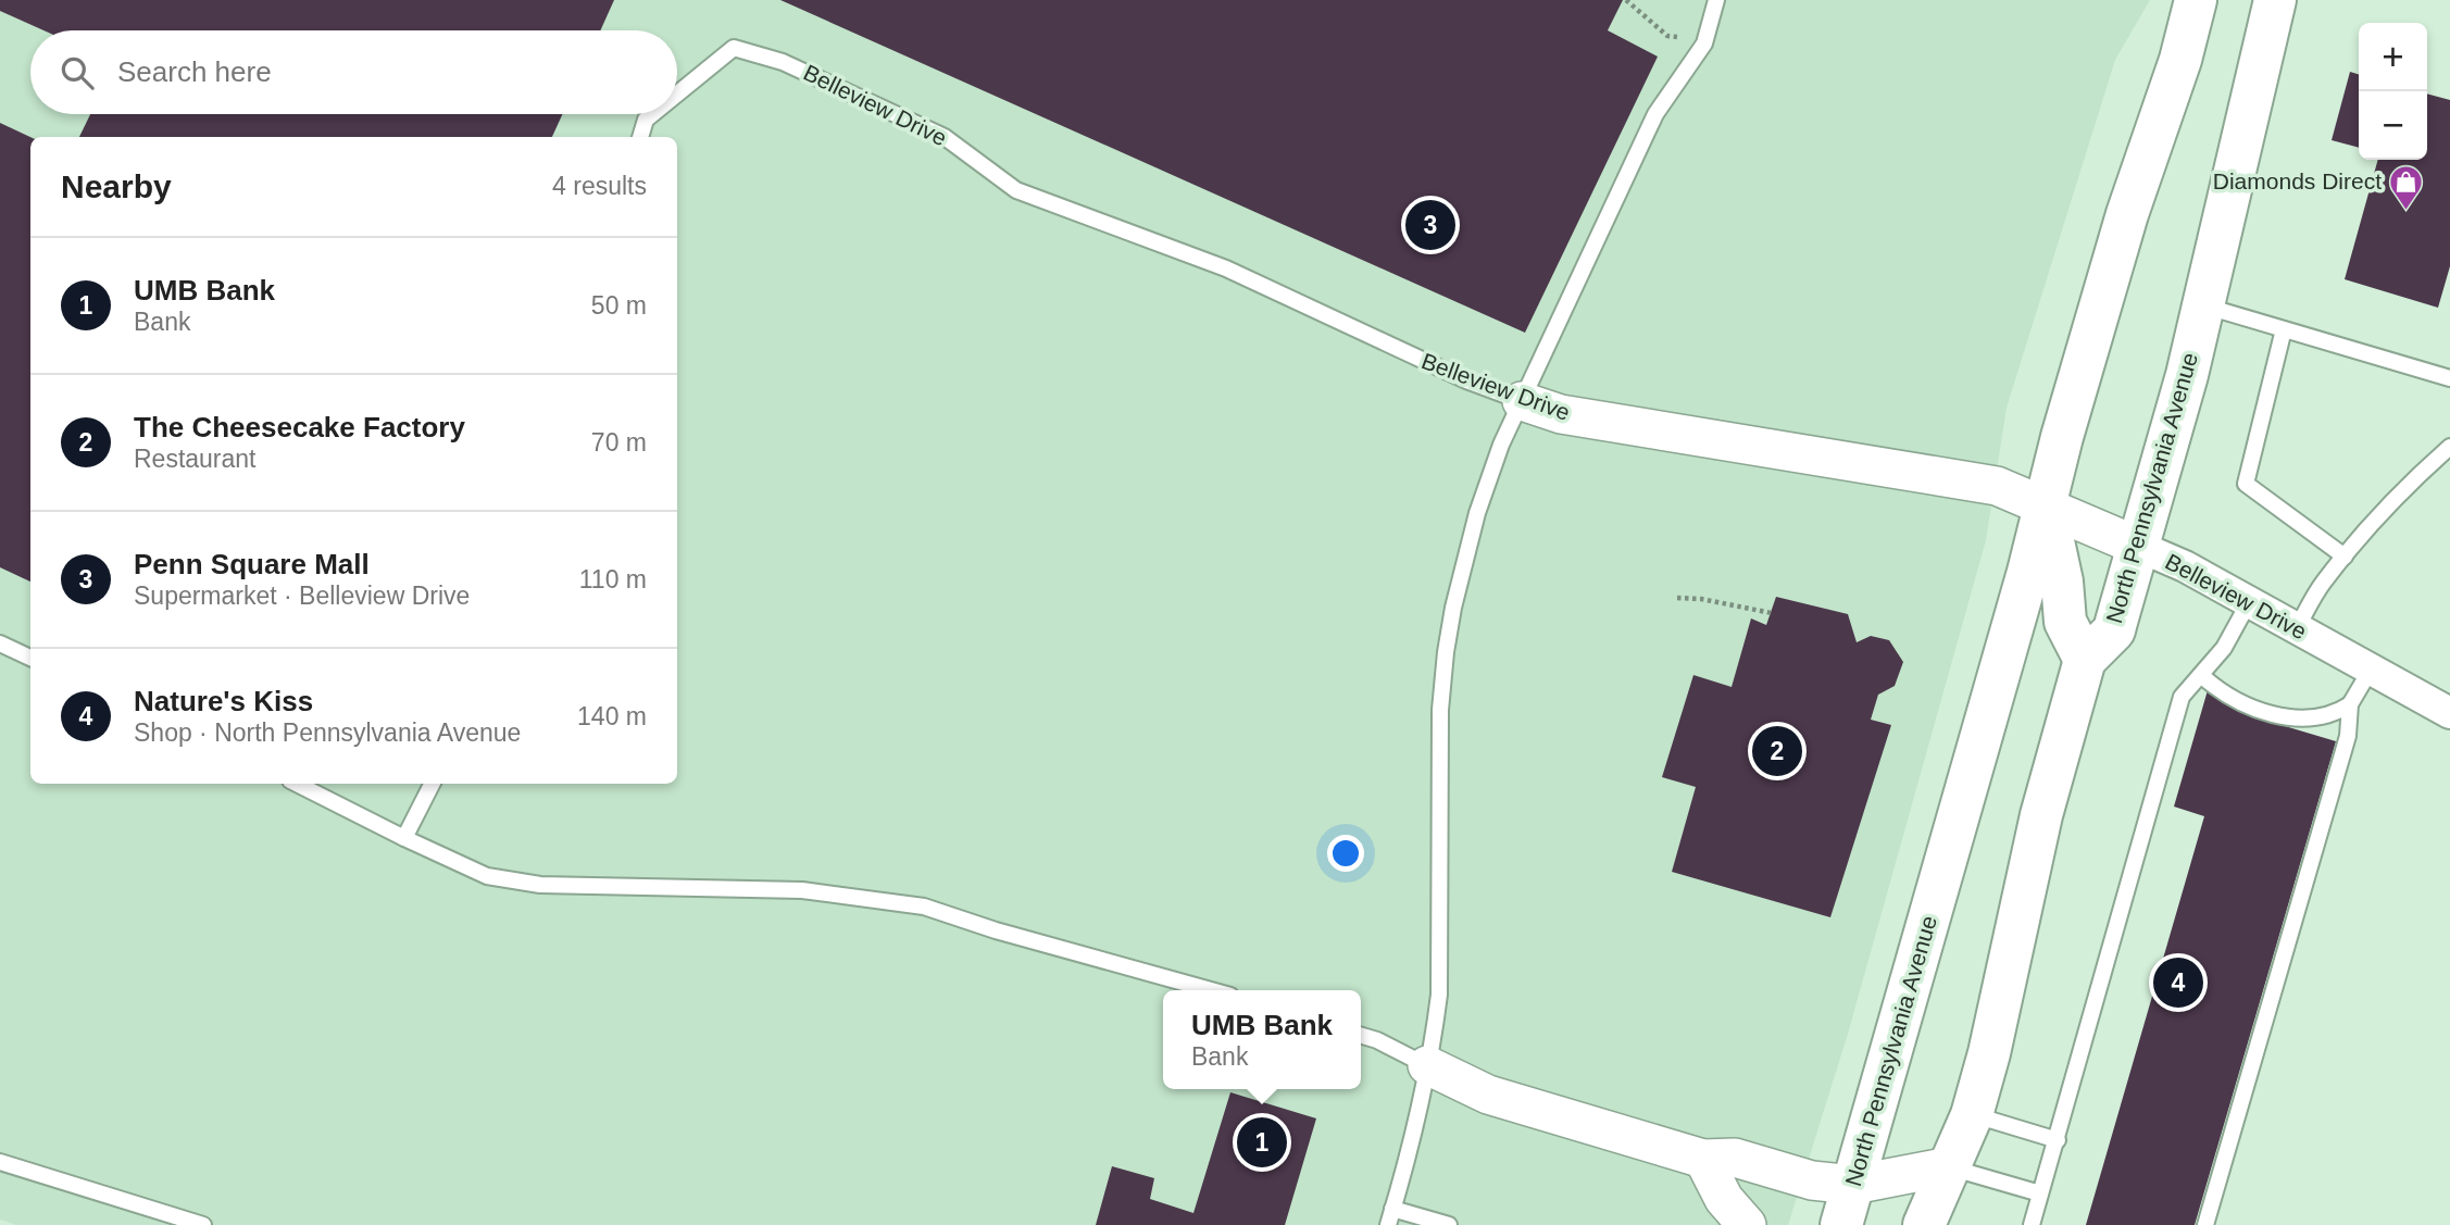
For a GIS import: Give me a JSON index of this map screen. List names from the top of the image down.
{
  "streets": {
    "main road": ["North Pennsylvania Avenue"],
    "street": ["Belleview Drive"]
  },
  "crossings": [
    ["Belleview Drive", "North Pennsylvania Avenue"]
  ],
  "places": {
    "shop": ["Diamonds Direct"]
  },
  "page": {
    "map_buttons": ["+", "−"],
    "search": "Search here",
    "heading": ["Nearby", "4 results"],
    "pins": [
      "3",
      "2",
      "4",
      "1"
    ],
    "list": [
      {
        "mark": "1",
        "name": "UMB Bank",
        "note": "Bank",
        "value": "50 m"
      },
      {
        "mark": "2",
        "name": "The Cheesecake Factory",
        "note": "Restaurant",
        "value": "70 m"
      },
      {
        "mark": "3",
        "name": "Penn Square Mall",
        "note": "Supermarket · Belleview Drive",
        "value": "110 m"
      },
      {
        "mark": "4",
        "name": "Nature's Kiss",
        "note": "Shop · North Pennsylvania Avenue",
        "value": "140 m"
      }
    ],
    "popup": ["UMB Bank", "Bank"]
  }
}
